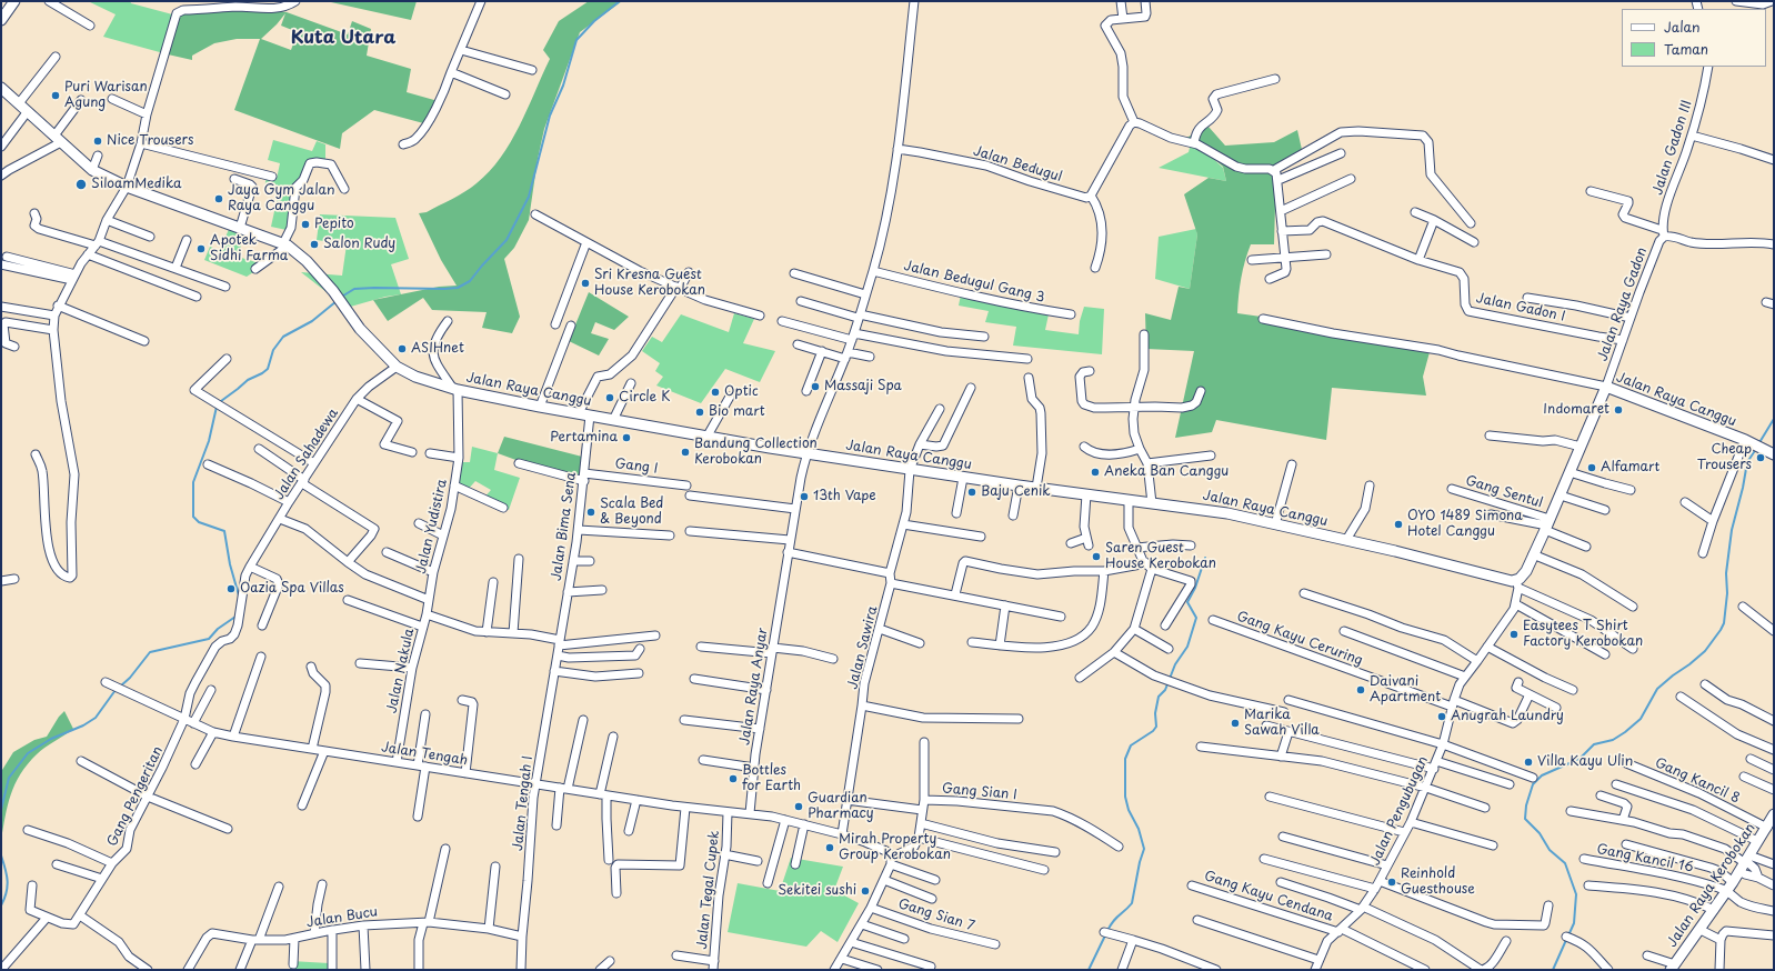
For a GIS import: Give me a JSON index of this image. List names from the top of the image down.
{
  "streets": {
    "main road": ["Jalan Raya Canggu", "Jalan Raya Kerobokan"],
    "street": [
      "Jalan Gadon III",
      "Jalan Bedugul",
      "Jalan Bedugul Gang 3",
      "Jalan Raya Gadon",
      "Jalan Gadon I",
      "Jalan Sahadewa",
      "Gang I",
      "Gang Sentul",
      "Jalan Yudistira",
      "Jalan Bima Sena",
      "Gang Kayu Ceruring",
      "Jalan Sawira",
      "Jalan Nakula",
      "Jalan Raya Anyar",
      "Jalan Tengah",
      "Gang Kancil 8",
      "Gang Sian I",
      "Gang Pengeritan",
      "Jalan Tengah I",
      "Jalan Pengubugan",
      "Gang Kancil 16",
      "Jalan Tegal Cupek",
      "Gang Kayu Cendana",
      "Gang Sian 7",
      "Jalan Bucu"
    ]
  },
  "crossings": [
    ["Jalan Gadon III", "Jalan Raya Gadon"],
    ["Jalan Raya Gadon", "Jalan Gadon I"],
    ["Jalan Raya Gadon", "Jalan Raya Canggu"],
    ["Jalan Raya Canggu", "Jalan Sahadewa"],
    ["Jalan Raya Canggu", "Gang Sentul"],
    ["Jalan Raya Canggu", "Jalan Yudistira"],
    ["Jalan Raya Canggu", "Jalan Bima Sena"],
    ["Jalan Raya Canggu", "Jalan Sawira"],
    ["Jalan Raya Canggu", "Jalan Raya Anyar"],
    ["Jalan Raya Canggu", "Jalan Pengubugan"],
    ["Jalan Sahadewa", "Jalan Tengah"],
    ["Jalan Sahadewa", "Gang Pengeritan"],
    ["Gang I", "Jalan Bima Sena"],
    ["Jalan Yudistira", "Jalan Nakula"],
    ["Jalan Bima Sena", "Jalan Nakula"],
    ["Jalan Bima Sena", "Jalan Tengah I"],
    ["Gang Kayu Ceruring", "Jalan Pengubugan"],
    ["Jalan Nakula", "Jalan Tengah"],
    ["Jalan Nakula", "Jalan Tengah I"],
    ["Jalan Raya Anyar", "Jalan Tengah"],
    ["Jalan Tengah", "Gang Pengeritan"],
    ["Jalan Tengah", "Jalan Tengah I"],
    ["Jalan Tengah", "Jalan Tegal Cupek"],
    ["Gang Kancil 8", "Jalan Raya Kerobokan"],
    ["Jalan Tengah I", "Jalan Bucu"],
    ["Jalan Pengubugan", "Gang Kayu Cendana"],
    ["Gang Kancil 16", "Jalan Raya Kerobokan"]
  ],
  "districts": ["Kuta Utara"],
  "places": [
    "Puri Warisan Agung",
    "Nice Trousers",
    "SiloamMedika",
    "Jaya Gym Jalan Raya Canggu",
    "Pepito",
    "Salon Rudy",
    "Apotek Sidhi Farma",
    "Sri Kresna Guest House Kerobokan",
    "ASIHnet",
    "Massaji Spa",
    "Optic",
    "Circle K",
    "Indomaret",
    "Bio mart",
    "Pertamina",
    "Bandung Collection Kerobokan",
    "Cheap Trousers",
    "Alfamart",
    "Aneka Ban Canggu",
    "Baju Cenik",
    "13th Vape",
    "Scala Bed & Beyond",
    "OYO 1489 Simona Hotel Canggu",
    "Saren Guest House Kerobokan",
    "Oazia Spa Villas",
    "Easytees T Shirt Factory Kerobokan",
    "Daivani Apartment",
    "Anugrah Laundry",
    "Marika Sawah Villa",
    "Villa Kayu Ulin",
    "Bottles for Earth",
    "Guardian Pharmacy",
    "Mirah Property Group Kerobokan",
    "Reinhold Guesthouse",
    "Sekitei sushi"
  ],
  "legend": ["Jalan", "Taman"]
}
